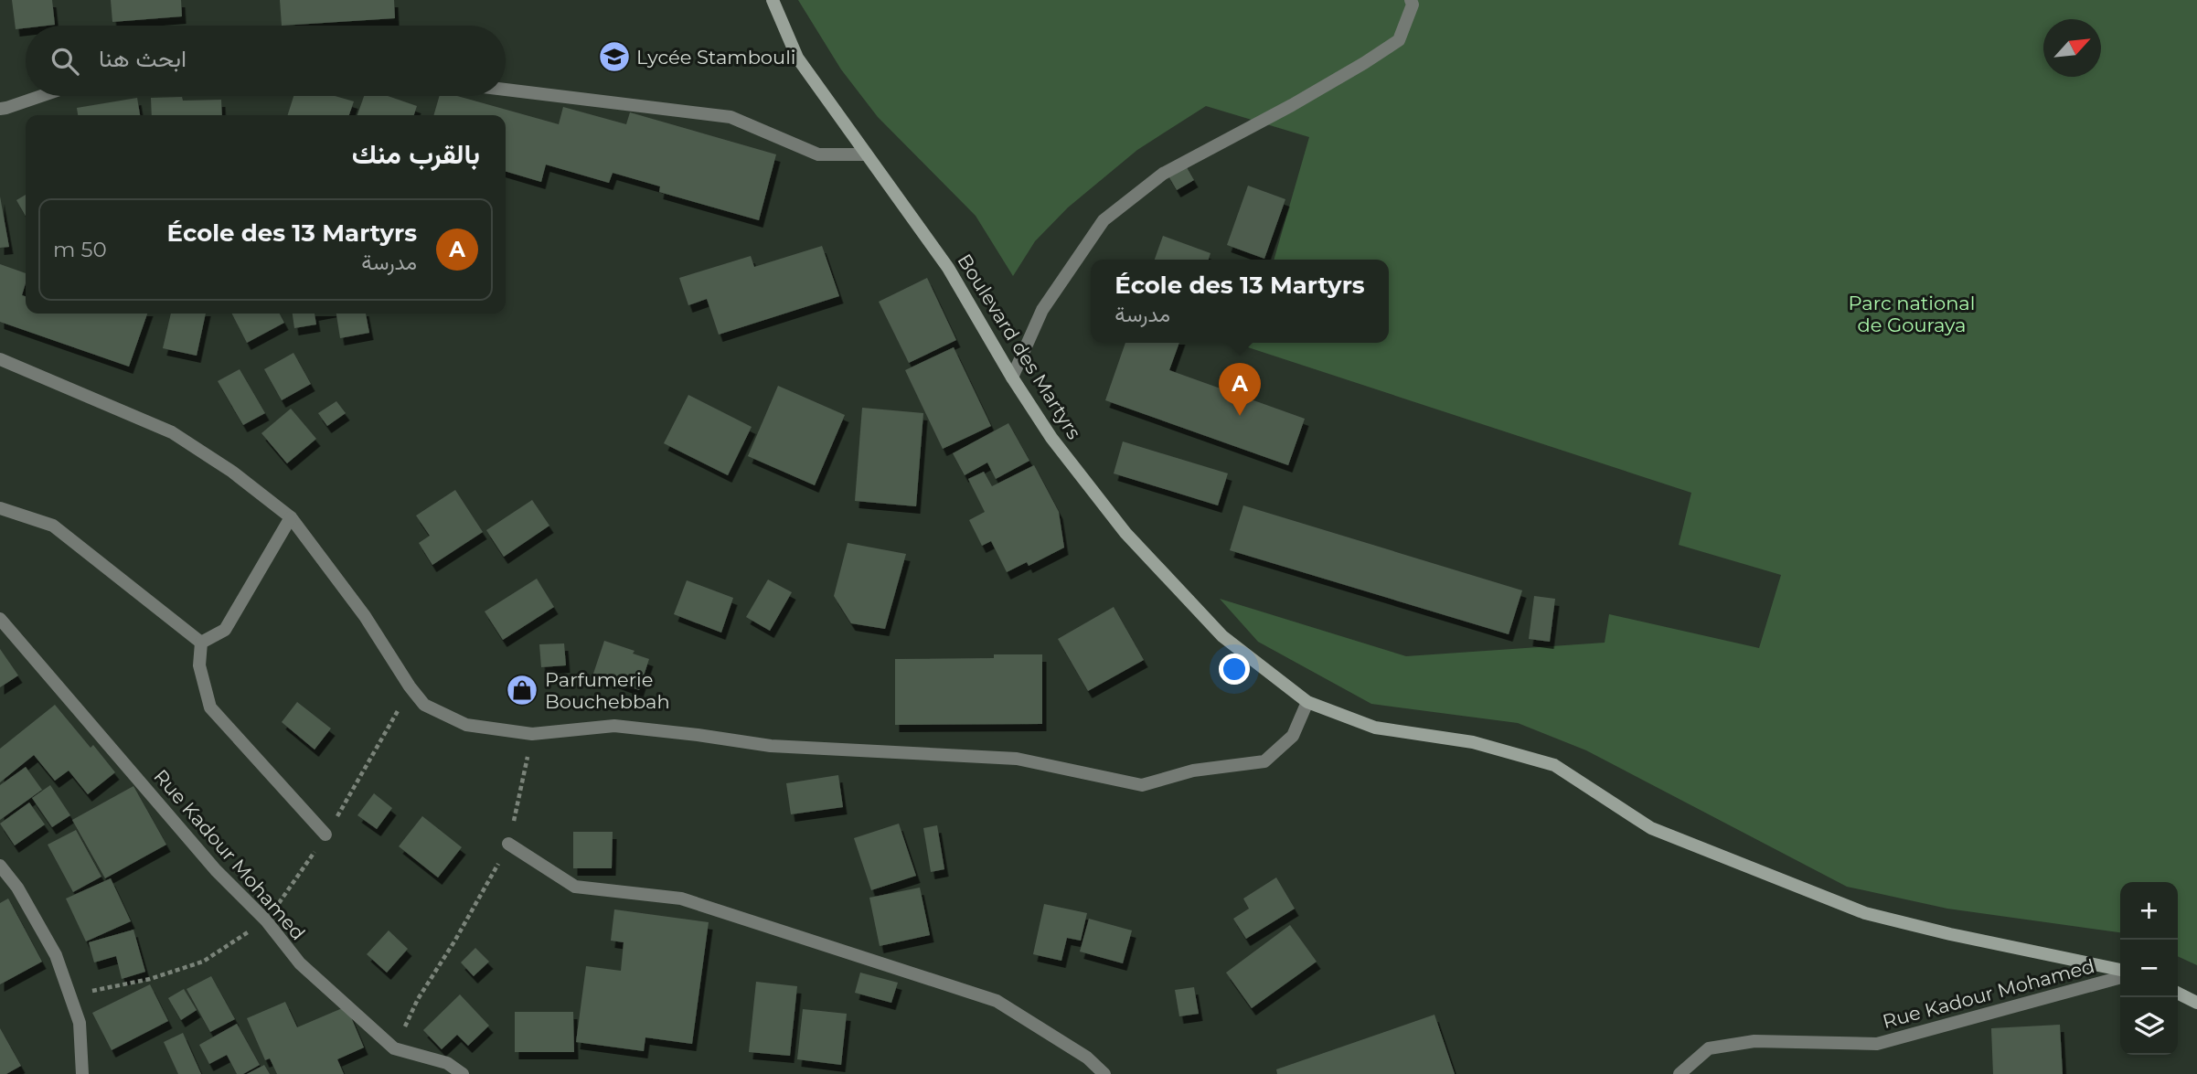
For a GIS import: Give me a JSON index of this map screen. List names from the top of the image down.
{
  "streets": {
    "main road": ["Boulevard des Martyrs"],
    "street": ["Rue Kadour Mohamed"]
  },
  "parks": ["Parc national de Gouraya"],
  "places": {
    "school or university": ["Lycée Stambouli"],
    "shop": ["Parfumerie Bouchebbah"]
  },
  "north": "top right",
  "page": {
    "search": "ابحث هنا",
    "heading": "بالقرب منك",
    "list": [
      {
        "mark": "A",
        "name": "École des 13 Martyrs",
        "note": "مدرسة",
        "value": "50 m"
      }
    ],
    "popup": ["École des 13 Martyrs", "مدرسة"],
    "pins": "A",
    "map_buttons": ["+", "−"]
  }
}
